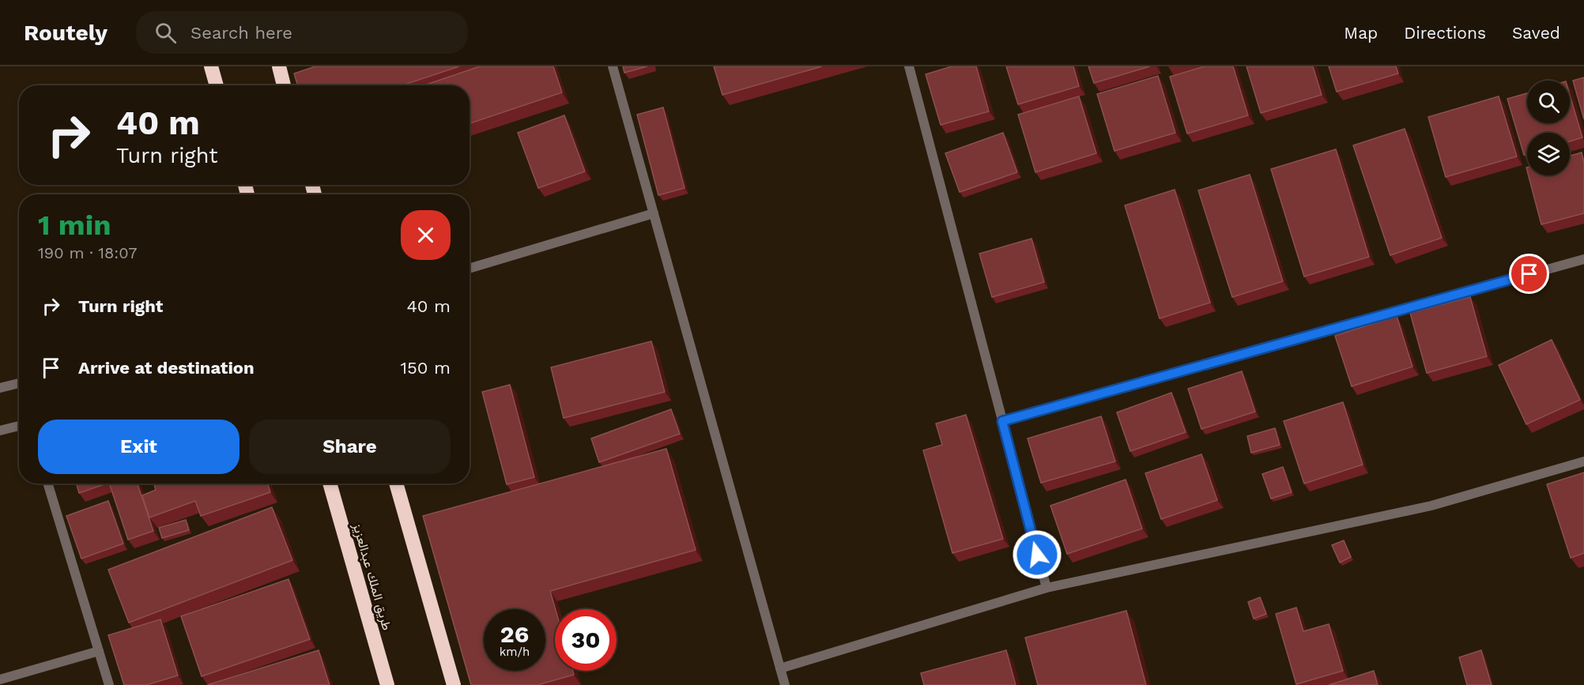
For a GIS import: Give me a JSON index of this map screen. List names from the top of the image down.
{
  "streets": {
    "highway": ["طريق الملك عبدالعزيز"]
  },
  "page": {
    "header": "Routely",
    "search": "Search here",
    "nav": ["Map", "Directions", "Saved"],
    "turn": ["40 m", "Turn right"],
    "heading": ["1 min", "190 m · 18:07"],
    "list": [
      {
        "name": "Turn right",
        "value": "40 m"
      },
      {
        "name": "Arrive at destination",
        "value": "150 m"
      }
    ],
    "buttons": ["Exit", "Share"],
    "speed": "26 km/h",
    "limit": "30"
  }
}
